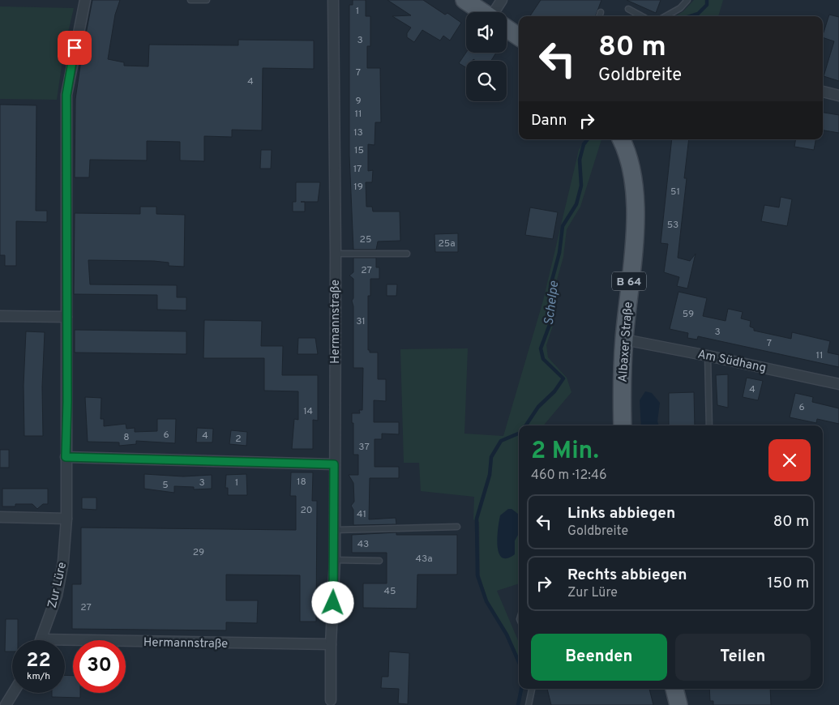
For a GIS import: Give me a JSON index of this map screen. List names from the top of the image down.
{
  "streets": {
    "main road": ["B 64", "Albaxer Straße"],
    "street": ["Hermannstraße", "Am Südhang", "Zur Lüre"]
  },
  "crossings": [
    ["Albaxer Straße", "Am Südhang"]
  ],
  "water": ["Schelpe"],
  "house_numbers": [
    "1",
    "3",
    "7",
    "4",
    "9",
    "11",
    "13",
    "15",
    "17",
    "19",
    "51",
    "53",
    "25",
    "25a",
    "27",
    "59",
    "31",
    "3",
    "7",
    "11",
    "4",
    "6",
    "14",
    "6",
    "4",
    "8",
    "2",
    "37",
    "18",
    "3",
    "1",
    "5",
    "20",
    "41",
    "43",
    "29",
    "43a",
    "45",
    "27"
  ],
  "page": {
    "turn": ["80 m", "Goldbreite"],
    "then": "Dann",
    "heading": ["2 Min.", "460 m · 12:46"],
    "list": [
      {
        "name": "Links abbiegen",
        "note": "Goldbreite",
        "value": "80 m"
      },
      {
        "name": "Rechts abbiegen",
        "note": "Zur Lüre",
        "value": "150 m"
      }
    ],
    "buttons": ["Beenden", "Teilen"],
    "speed": "22 km/h",
    "limit": "30"
  }
}
